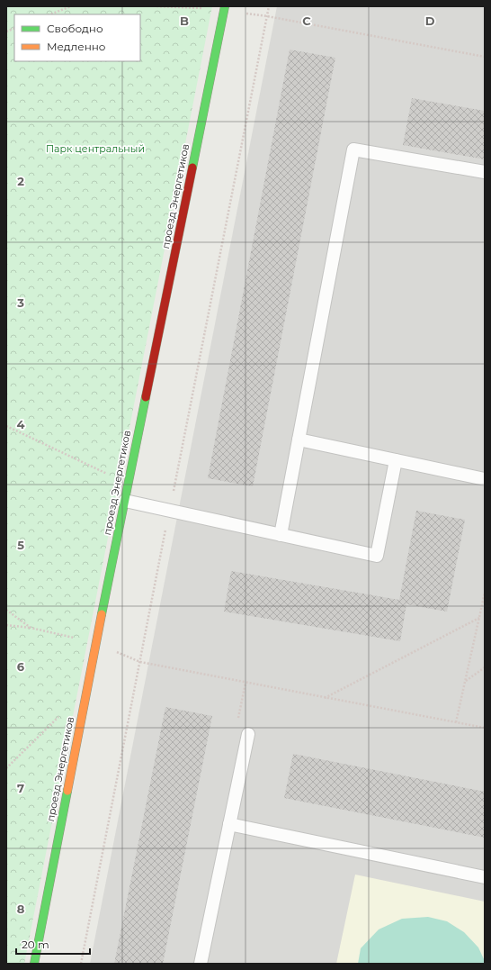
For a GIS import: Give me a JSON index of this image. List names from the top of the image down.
{
  "streets": {
    "street": ["проезд Энергетиков"]
  },
  "parks": ["Парк центральный"],
  "legend": ["Свободно", "Медленно"],
  "scale_bar": "20 m",
  "grid": {
    "columns": ["B", "C", "D"],
    "rows": [
      "2",
      "3",
      "4",
      "5",
      "6",
      "7",
      "8"
    ]
  }
}
